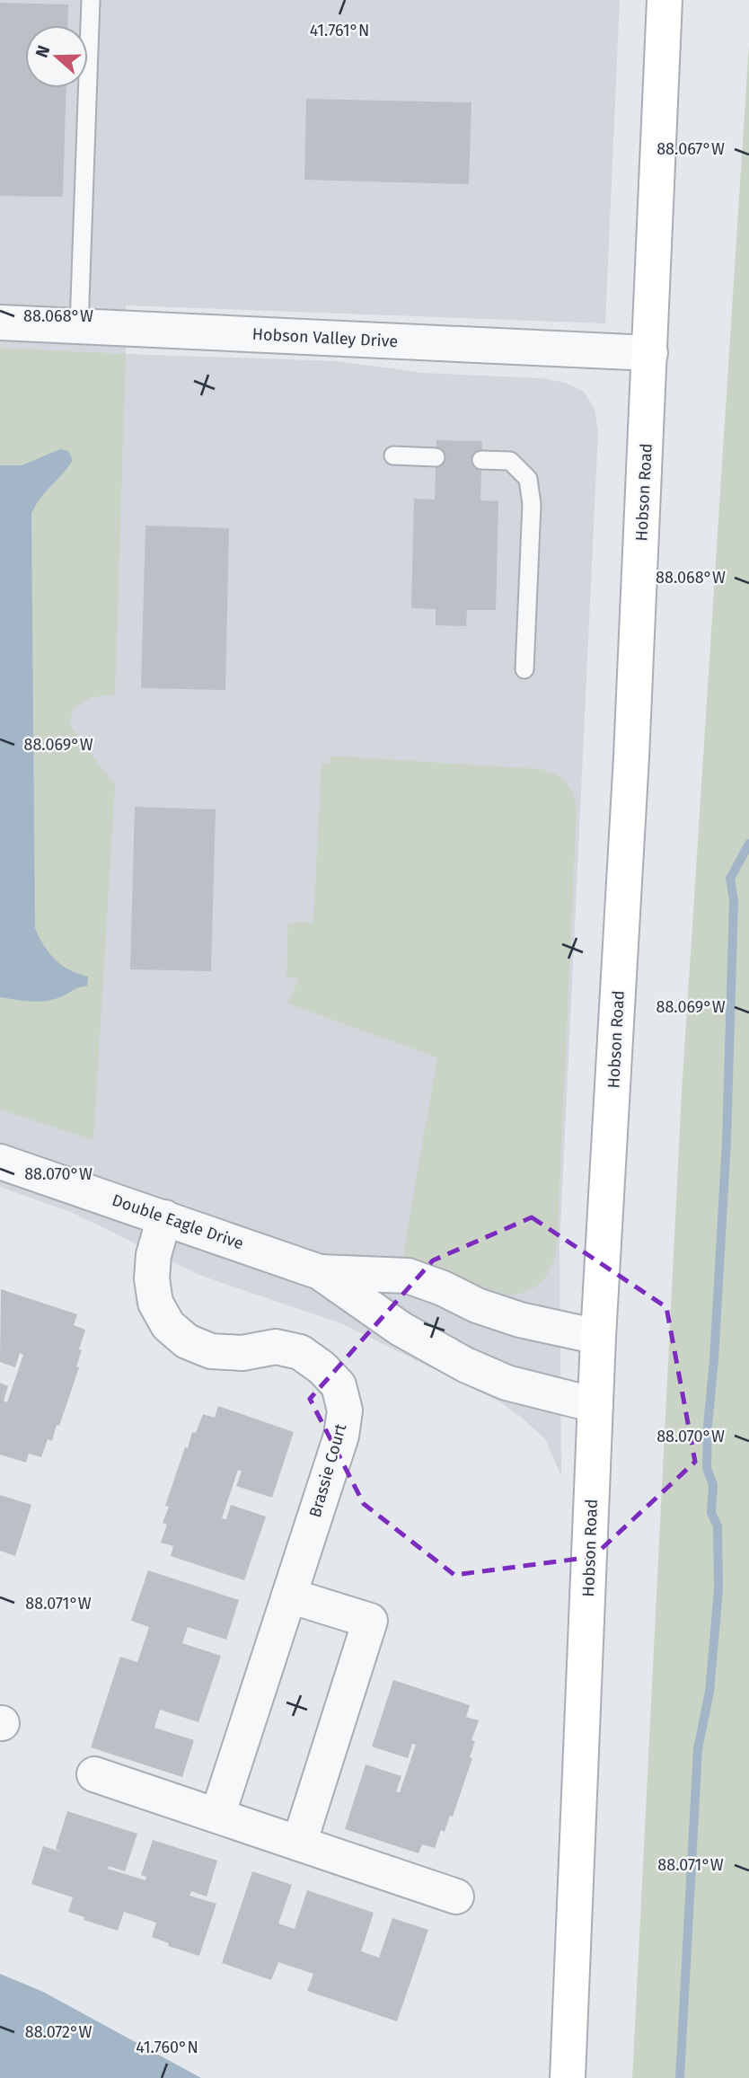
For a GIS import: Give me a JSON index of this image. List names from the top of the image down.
{
  "streets": {
    "main road": ["Hobson Road"],
    "street": ["Hobson Valley Drive", "Double Eagle Drive", "Brassie Court"]
  },
  "crossings": [
    ["Hobson Valley Drive", "Hobson Road"],
    ["Hobson Road", "Double Eagle Drive"],
    ["Double Eagle Drive", "Brassie Court"]
  ],
  "north": "left",
  "coordinates": [
    "41.761°N",
    "88.067°W",
    "88.068°W",
    "88.069°W",
    "88.070°W",
    "88.071°W",
    "88.072°W",
    "41.760°N"
  ]
}
